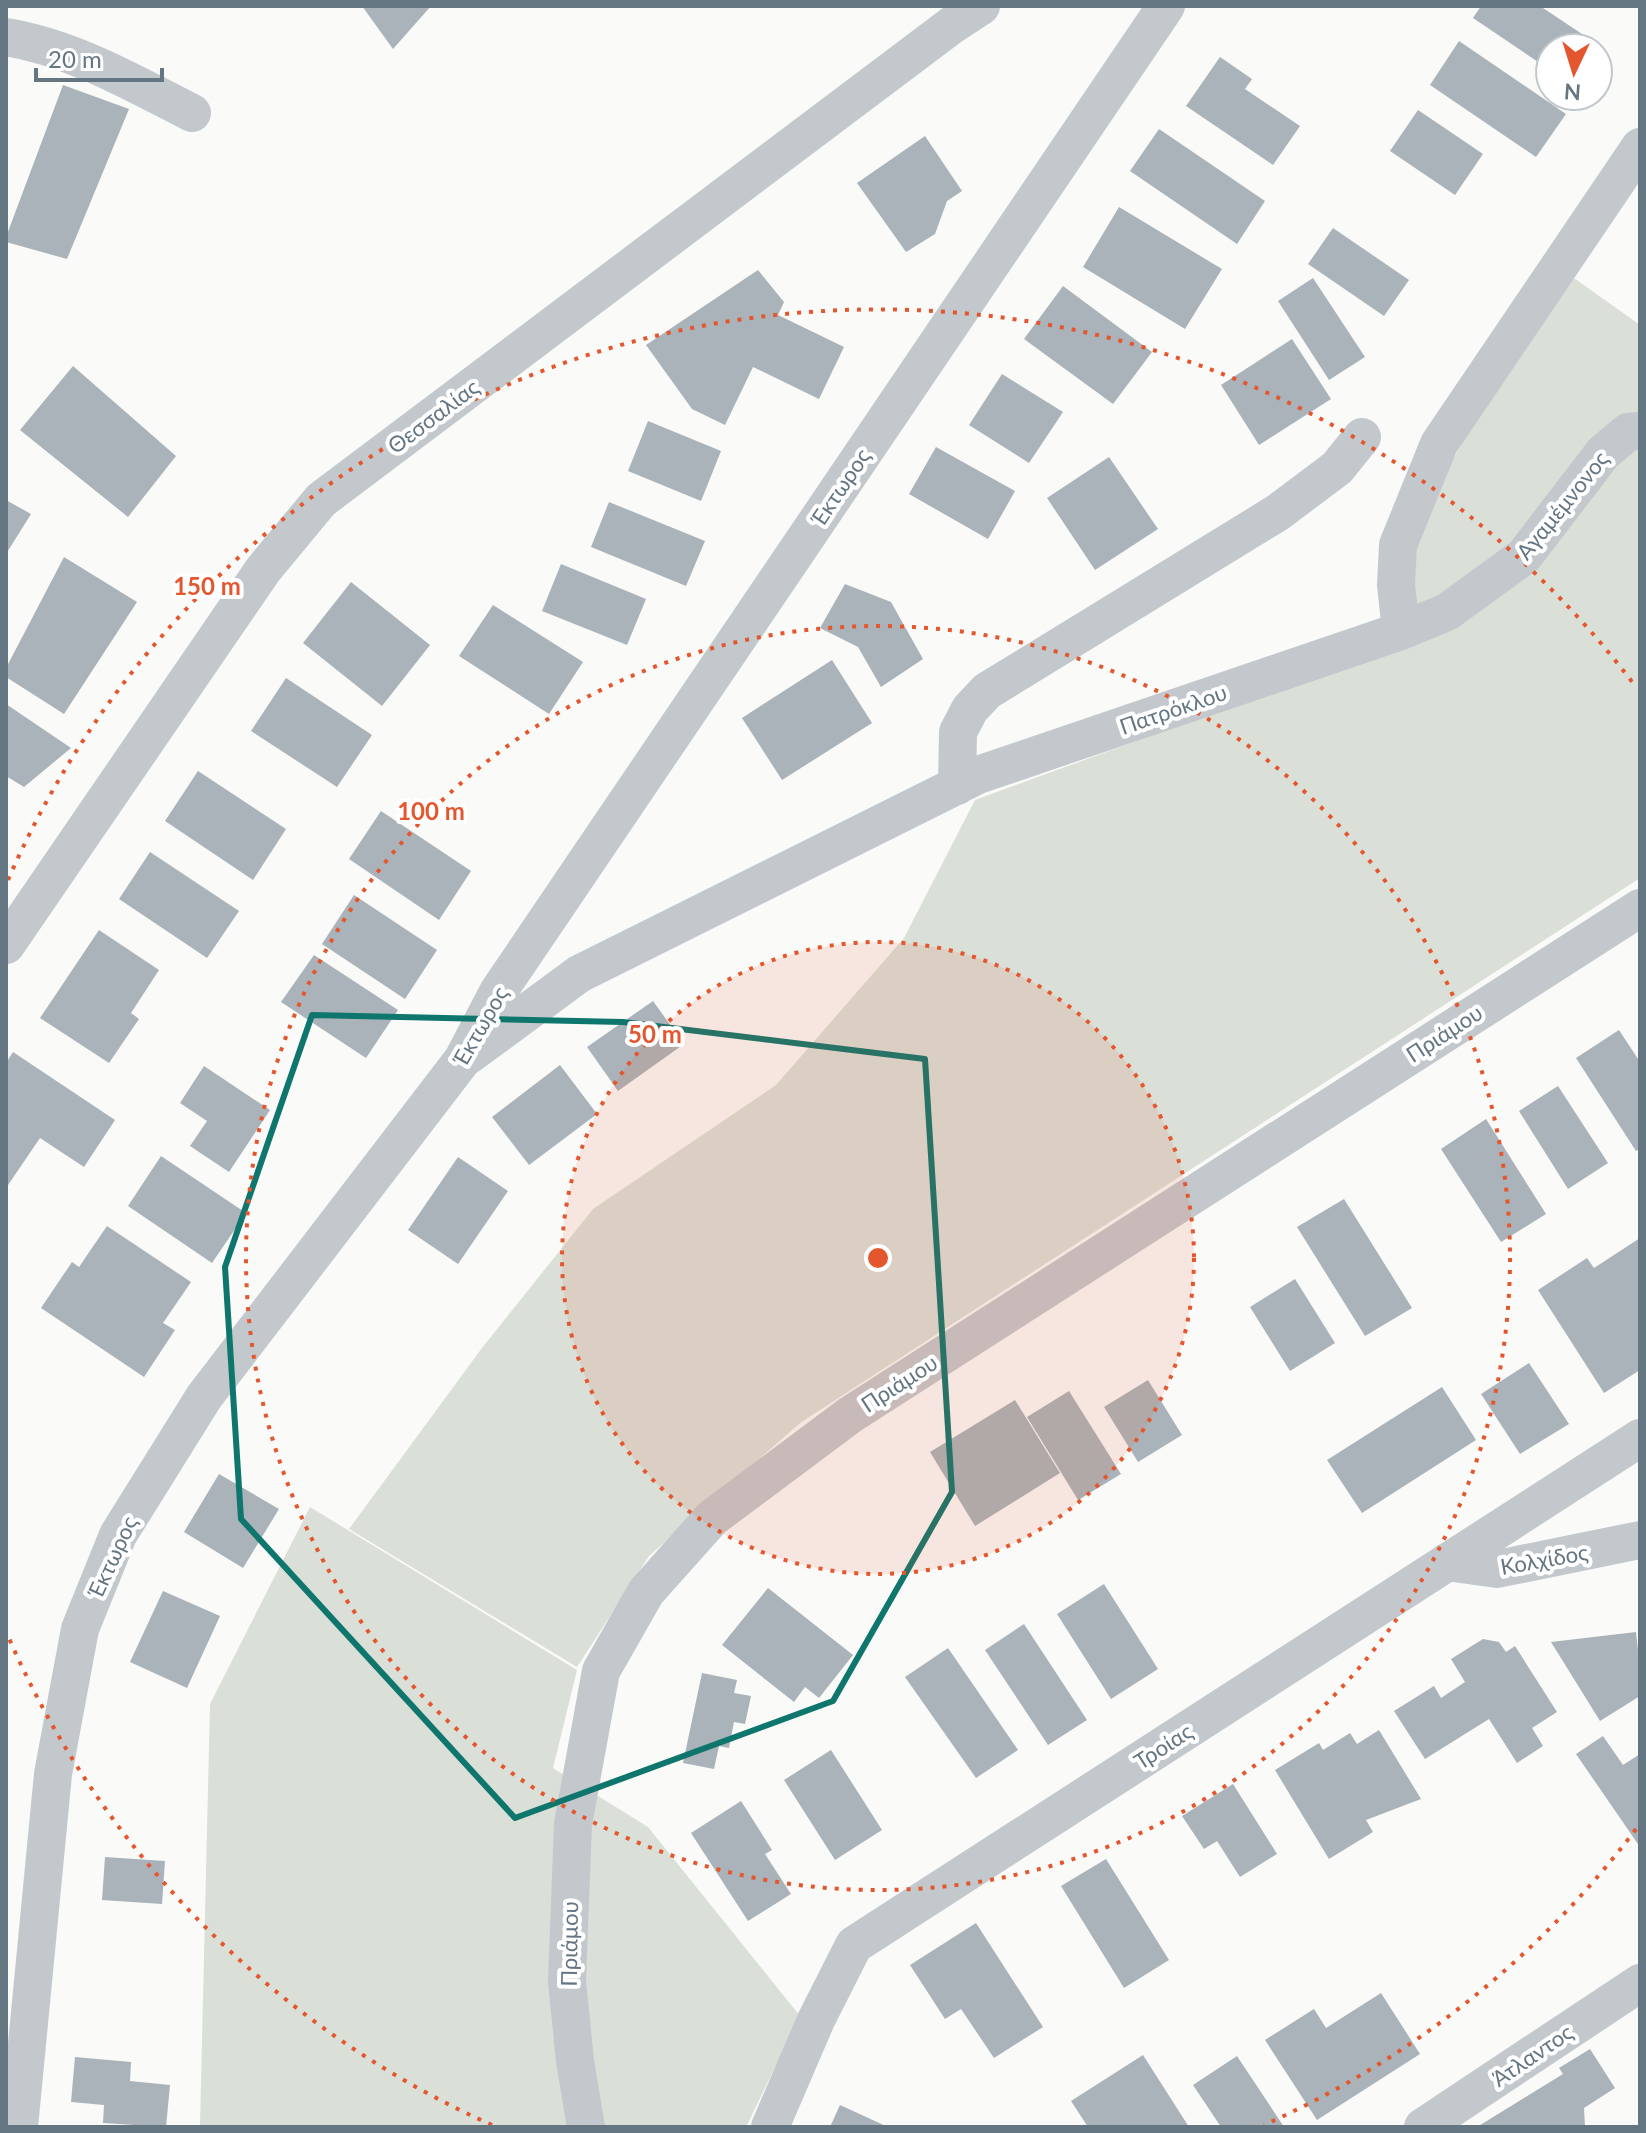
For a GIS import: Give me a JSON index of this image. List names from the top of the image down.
{
  "streets": {
    "street": [
      "Θεσσαλίας",
      "Έκτωρος",
      "Αγαμέμνονος",
      "Πατρόκλου",
      "Πριάμου",
      "Κολχίδος",
      "Τροίας",
      "Άτλαντος"
    ]
  },
  "crossings": [
    ["Έκτωρος", "Πατρόκλου"],
    ["Αγαμέμνονος", "Πατρόκλου"],
    ["Κολχίδος", "Τροίας"]
  ],
  "scale_bar": "20 m",
  "north": "bottom",
  "rings": ["150 m", "100 m", "50 m"]
}
